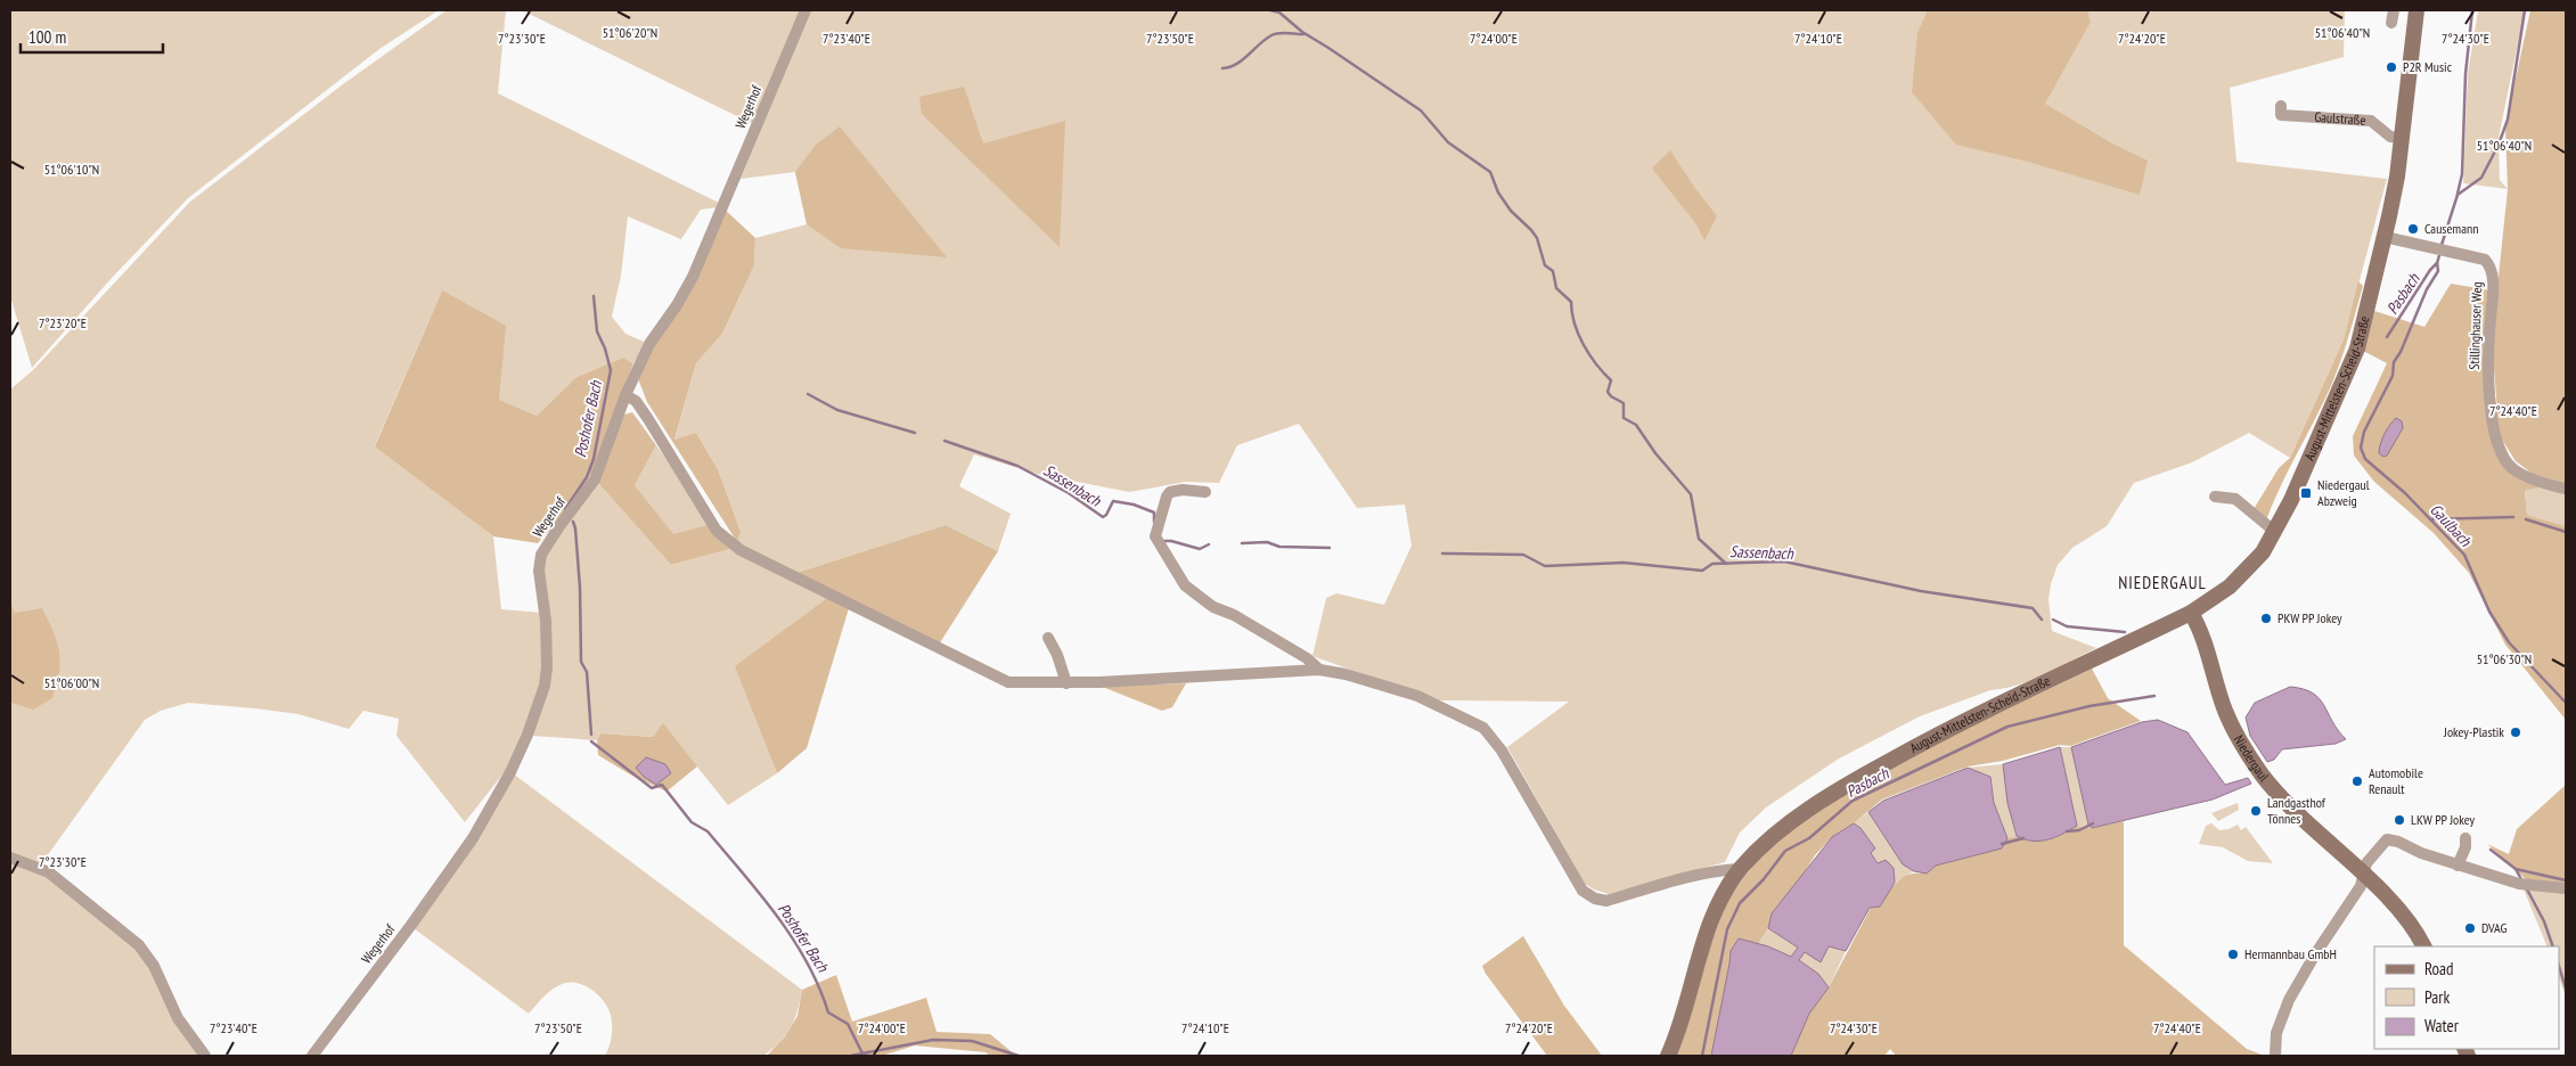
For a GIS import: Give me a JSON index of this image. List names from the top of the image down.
{
  "streets": {
    "main road": ["August-Mittelsten-Scheid-Straße", "Niedergaul"],
    "street": ["Wegerhof", "Gaulstraße", "Stillinghauser Weg"]
  },
  "crossings": [
    ["Stillinghauser Weg", "August-Mittelsten-Scheid-Straße"],
    ["August-Mittelsten-Scheid-Straße", "Niedergaul"]
  ],
  "districts": ["NIEDERGAUL"],
  "water": [
    "Pasbach",
    "Poshofer Bach",
    "Sassenbach",
    "Gaulbach"
  ],
  "places": {
    "other": [
      "P2R Music",
      "Causemann",
      "PKW PP Jokey",
      "Jokey-Plastik",
      "Automobile Renault",
      "Landgasthof Tönnes",
      "LKW PP Jokey",
      "DVAG",
      "Hermannbau GmbH"
    ],
    "transit": ["Niedergaul Abzweig"]
  },
  "legend": ["Road", "Park", "Water"],
  "scale_bar": "100 m",
  "coordinates": [
    "51°06'20\"N",
    "51°06'40\"N",
    "7°23'30\"E",
    "7°23'40\"E",
    "7°23'50\"E",
    "7°24'00\"E",
    "7°24'10\"E",
    "7°24'20\"E",
    "7°24'30\"E",
    "51°06'10\"N",
    "7°23'20\"E",
    "7°24'40\"E",
    "51°06'30\"N",
    "51°06'00\"N"
  ]
}
